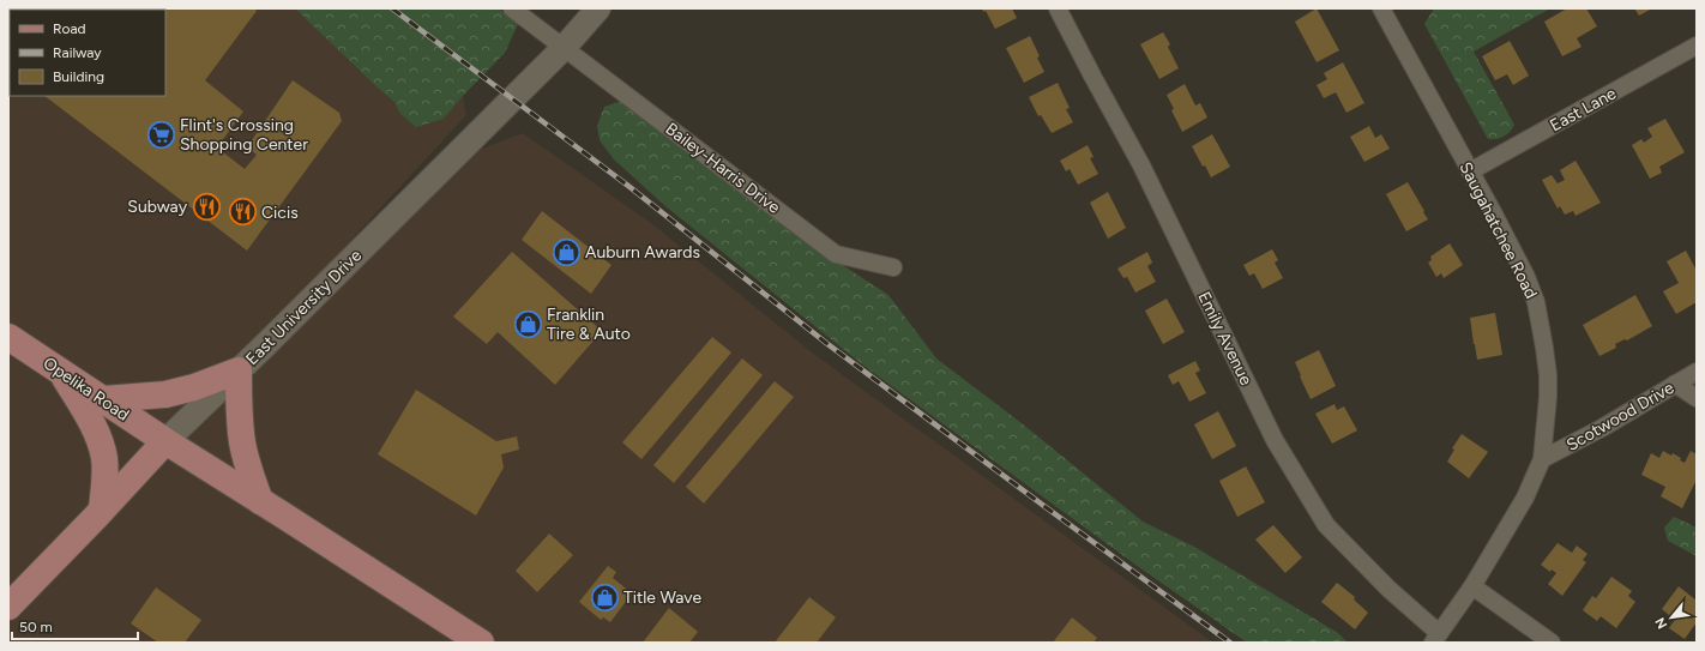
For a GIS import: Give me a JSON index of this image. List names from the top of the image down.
{
  "streets": {
    "main road": ["East University Drive", "Opelika Road"],
    "street": [
      "East Lane",
      "Bailey-Harris Drive",
      "Saugahatchee Road",
      "Emily Avenue",
      "Scotwood Drive"
    ]
  },
  "crossings": [
    ["East Lane", "Saugahatchee Road"],
    ["Bailey-Harris Drive", "East University Drive"],
    ["Saugahatchee Road", "Emily Avenue"],
    ["Saugahatchee Road", "Scotwood Drive"],
    ["East University Drive", "Opelika Road"]
  ],
  "places": {
    "supermarket": ["Flint's Crossing Shopping Center"],
    "restaurant": ["Subway", "Cicis"],
    "shop": ["Auburn Awards", "Franklin Tire & Auto", "Title Wave"]
  },
  "legend": ["Road", "Railway", "Building"],
  "scale_bar": "50 m",
  "north": "bottom left"
}
